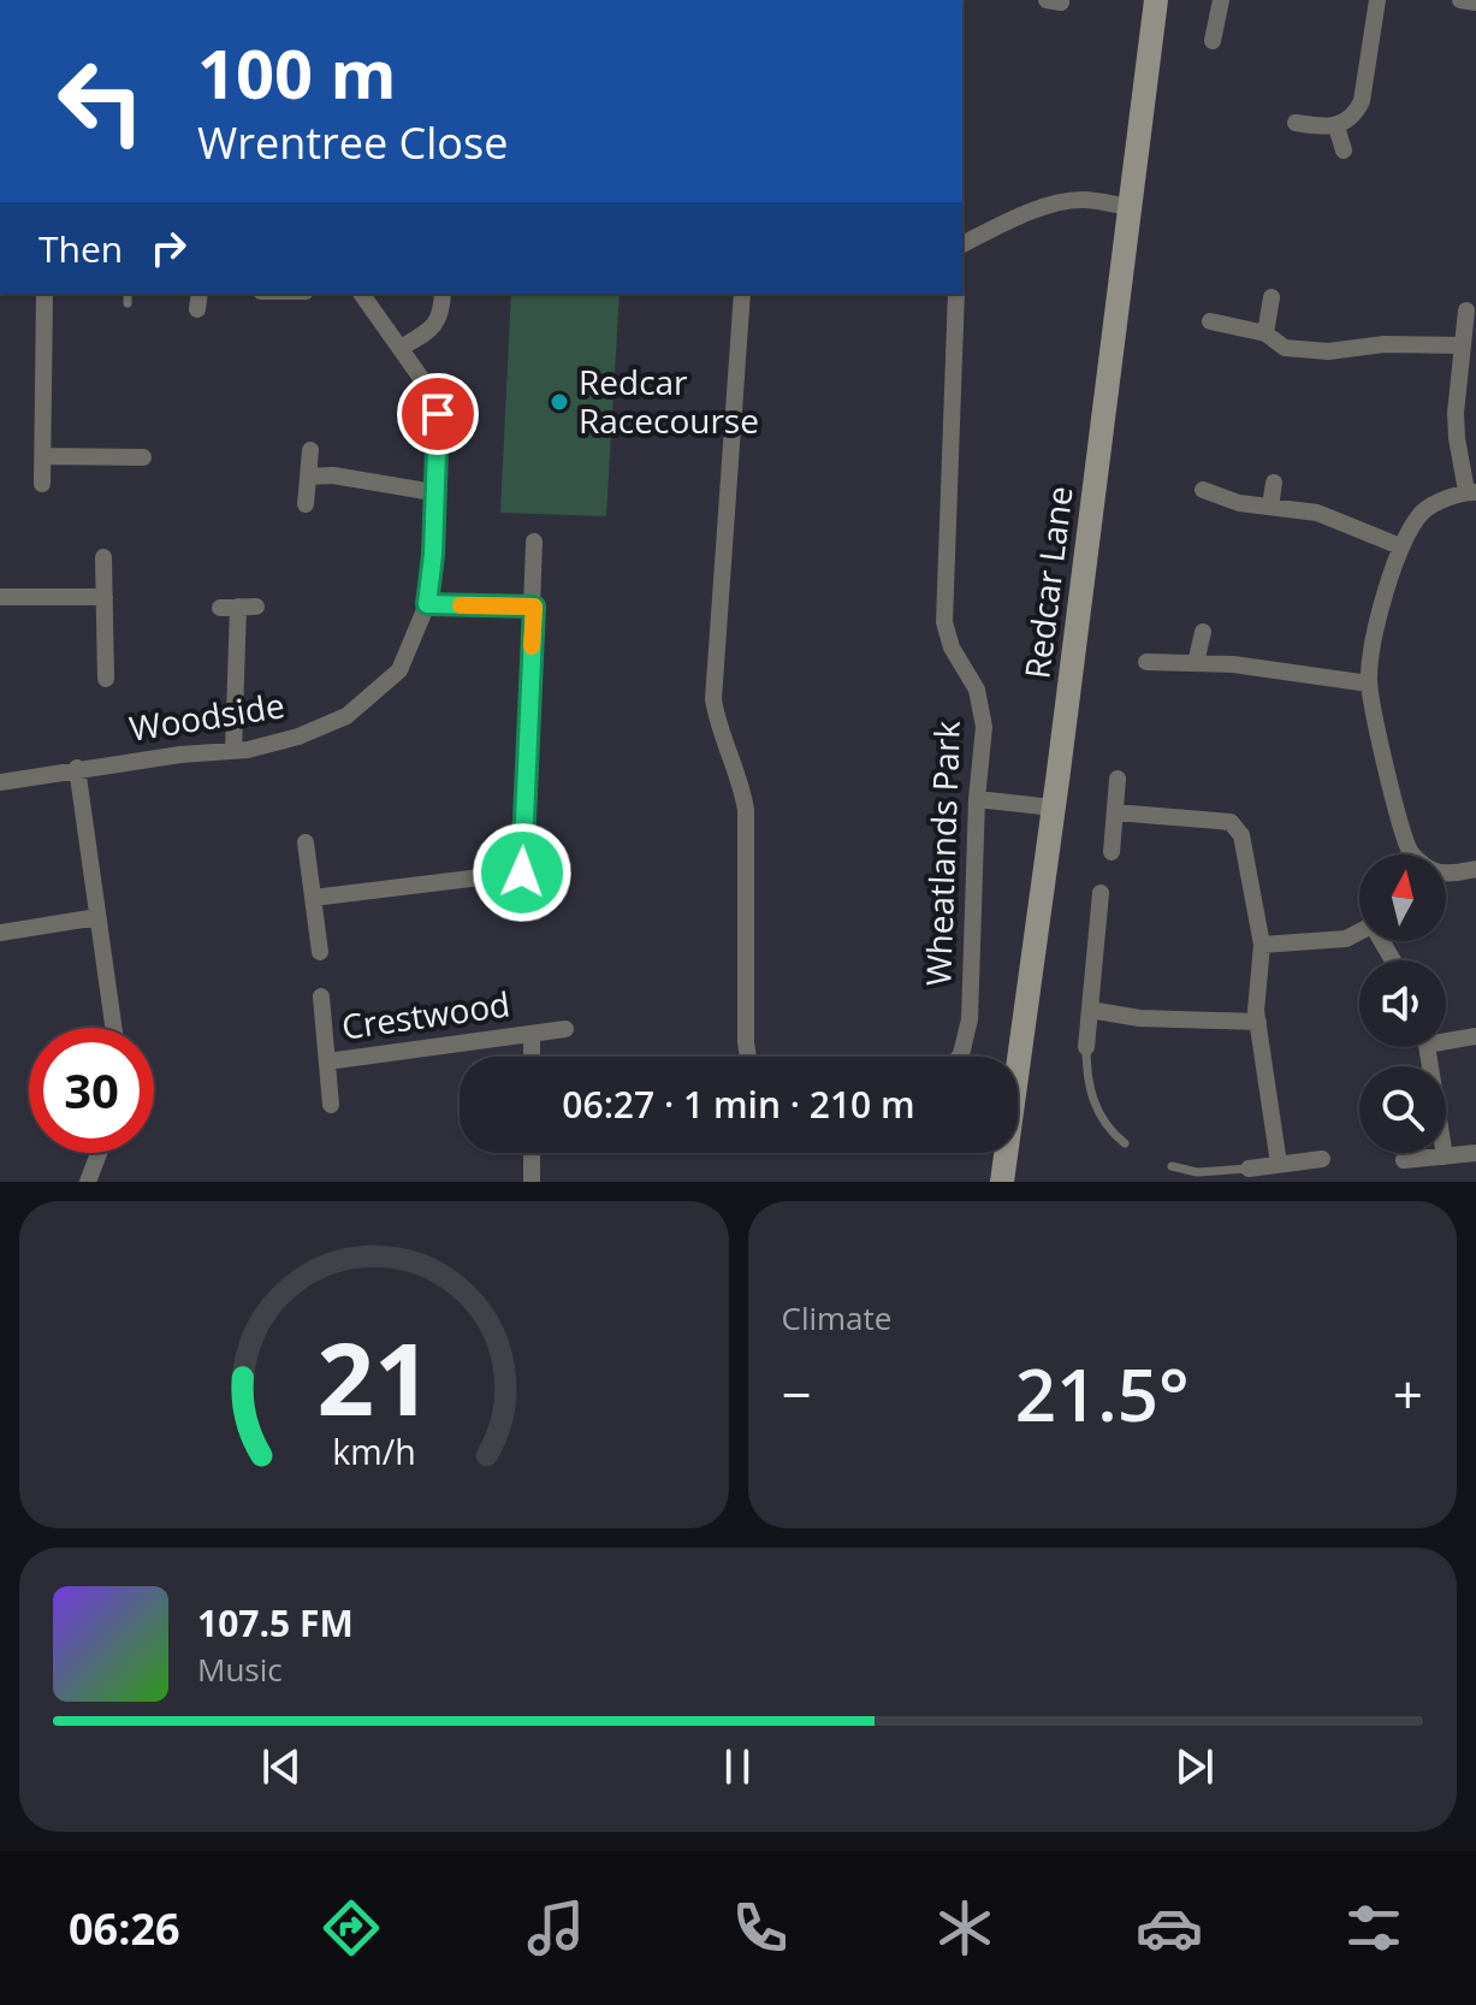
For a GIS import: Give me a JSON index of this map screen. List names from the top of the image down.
{
  "streets": {
    "main road": ["Redcar Lane"],
    "street": ["Woodside", "Wheatlands Park", "Crestwood"]
  },
  "places": ["Redcar Racecourse"],
  "north": "top",
  "page": {
    "turn": ["100 m", "Wrentree Close"],
    "then": "Then",
    "limit": "30",
    "trip": "06:27 · 1 min · 210 m",
    "tile": "Climate",
    "heat": ["−", "21.5°", "+"],
    "song": ["107.5 FM", "Music"],
    "tabs": "06:26",
    "gauge": ["21", "km/h"]
  }
}
